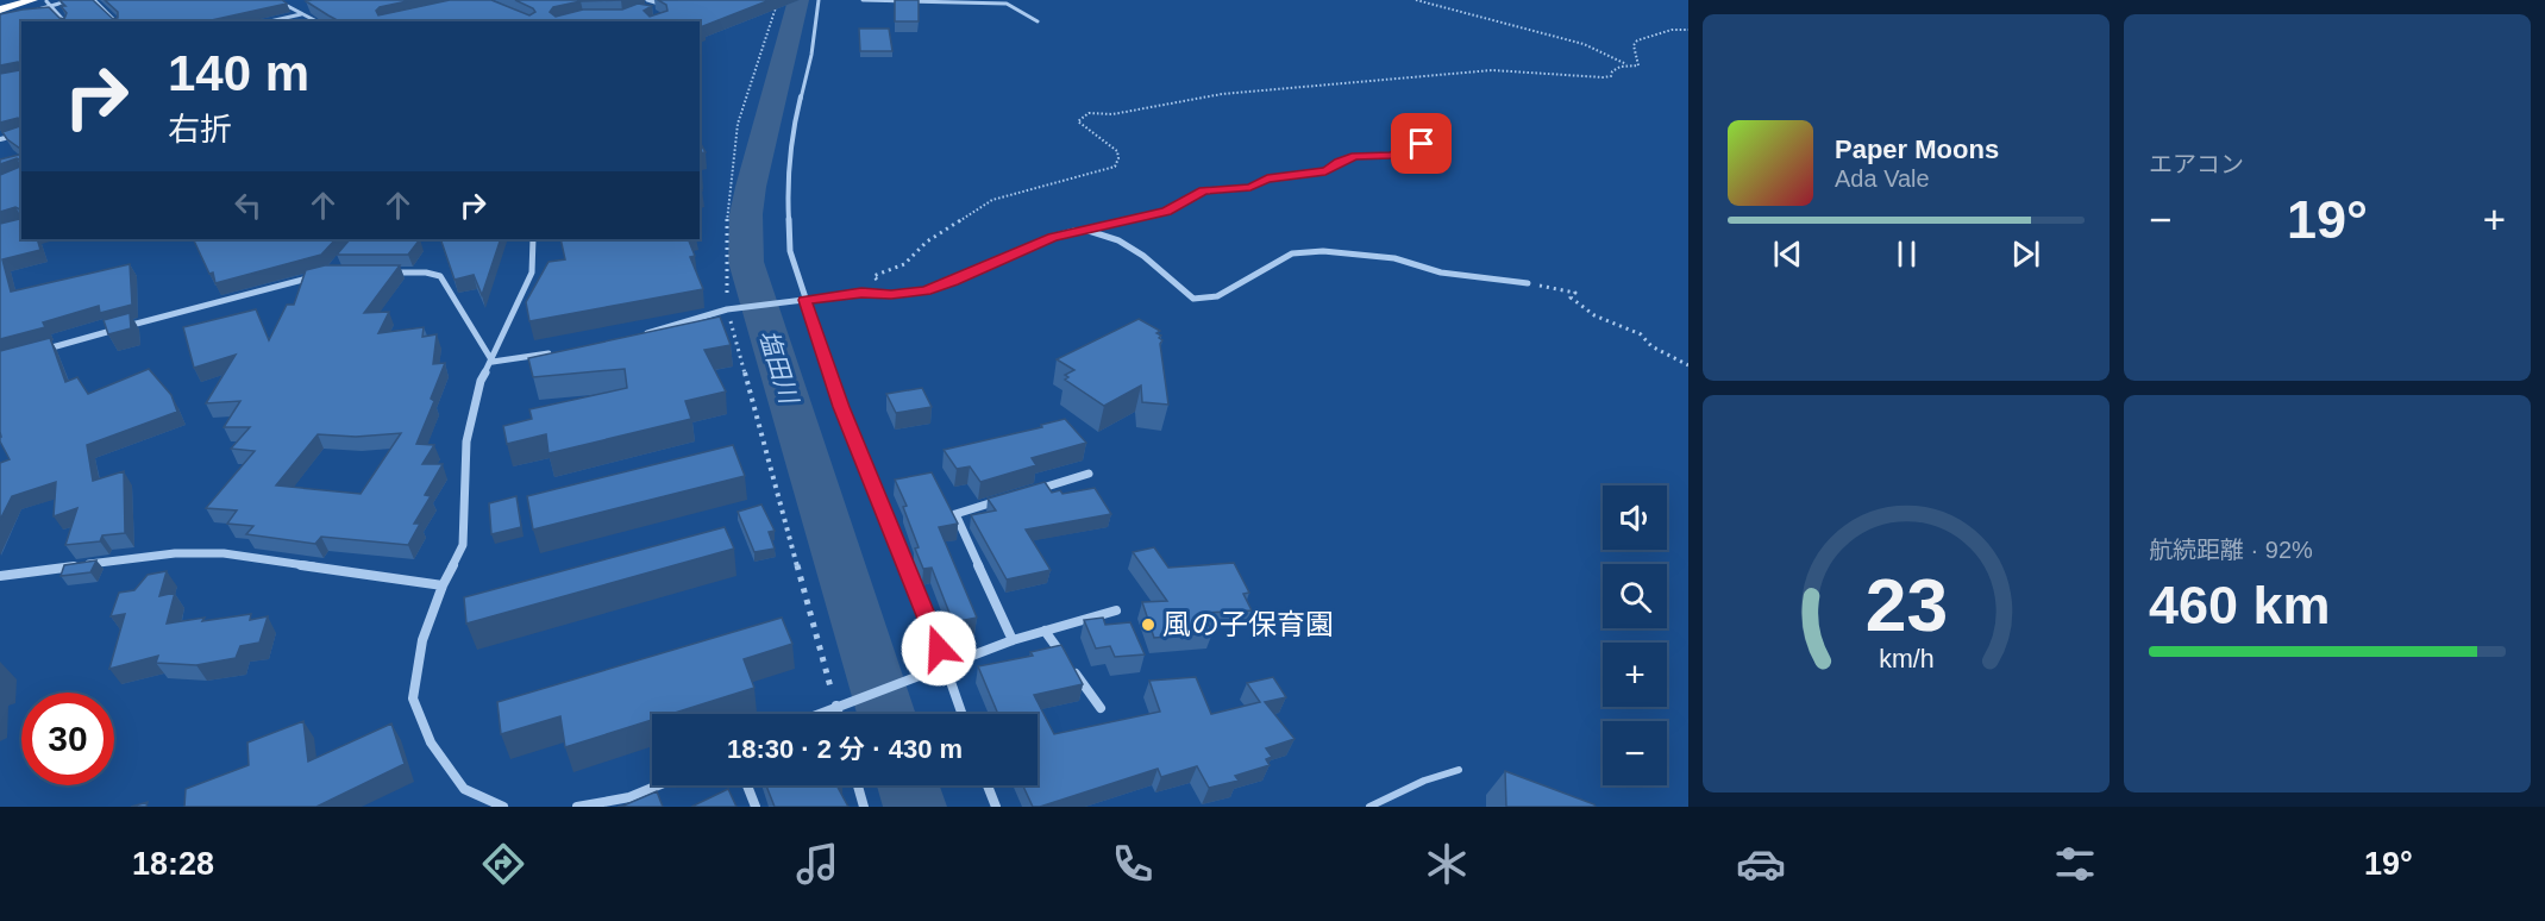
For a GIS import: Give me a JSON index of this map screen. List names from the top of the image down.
{
  "water": ["塩田川"],
  "places": ["風の子保育園"],
  "page": {
    "tile": [
      "エアコン",
      ["航続距離 · 92%", "460 km"]
    ],
    "turn": ["140 m", "右折"],
    "song": ["Paper Moons", "Ada Vale"],
    "heat": ["−", "19°", "+"],
    "map_buttons": ["+", "−"],
    "limit": "30",
    "trip": "18:30 · 2 分 · 430 m",
    "tabs": ["18:28", "19°"],
    "gauge": ["23", "km/h"]
  }
}
